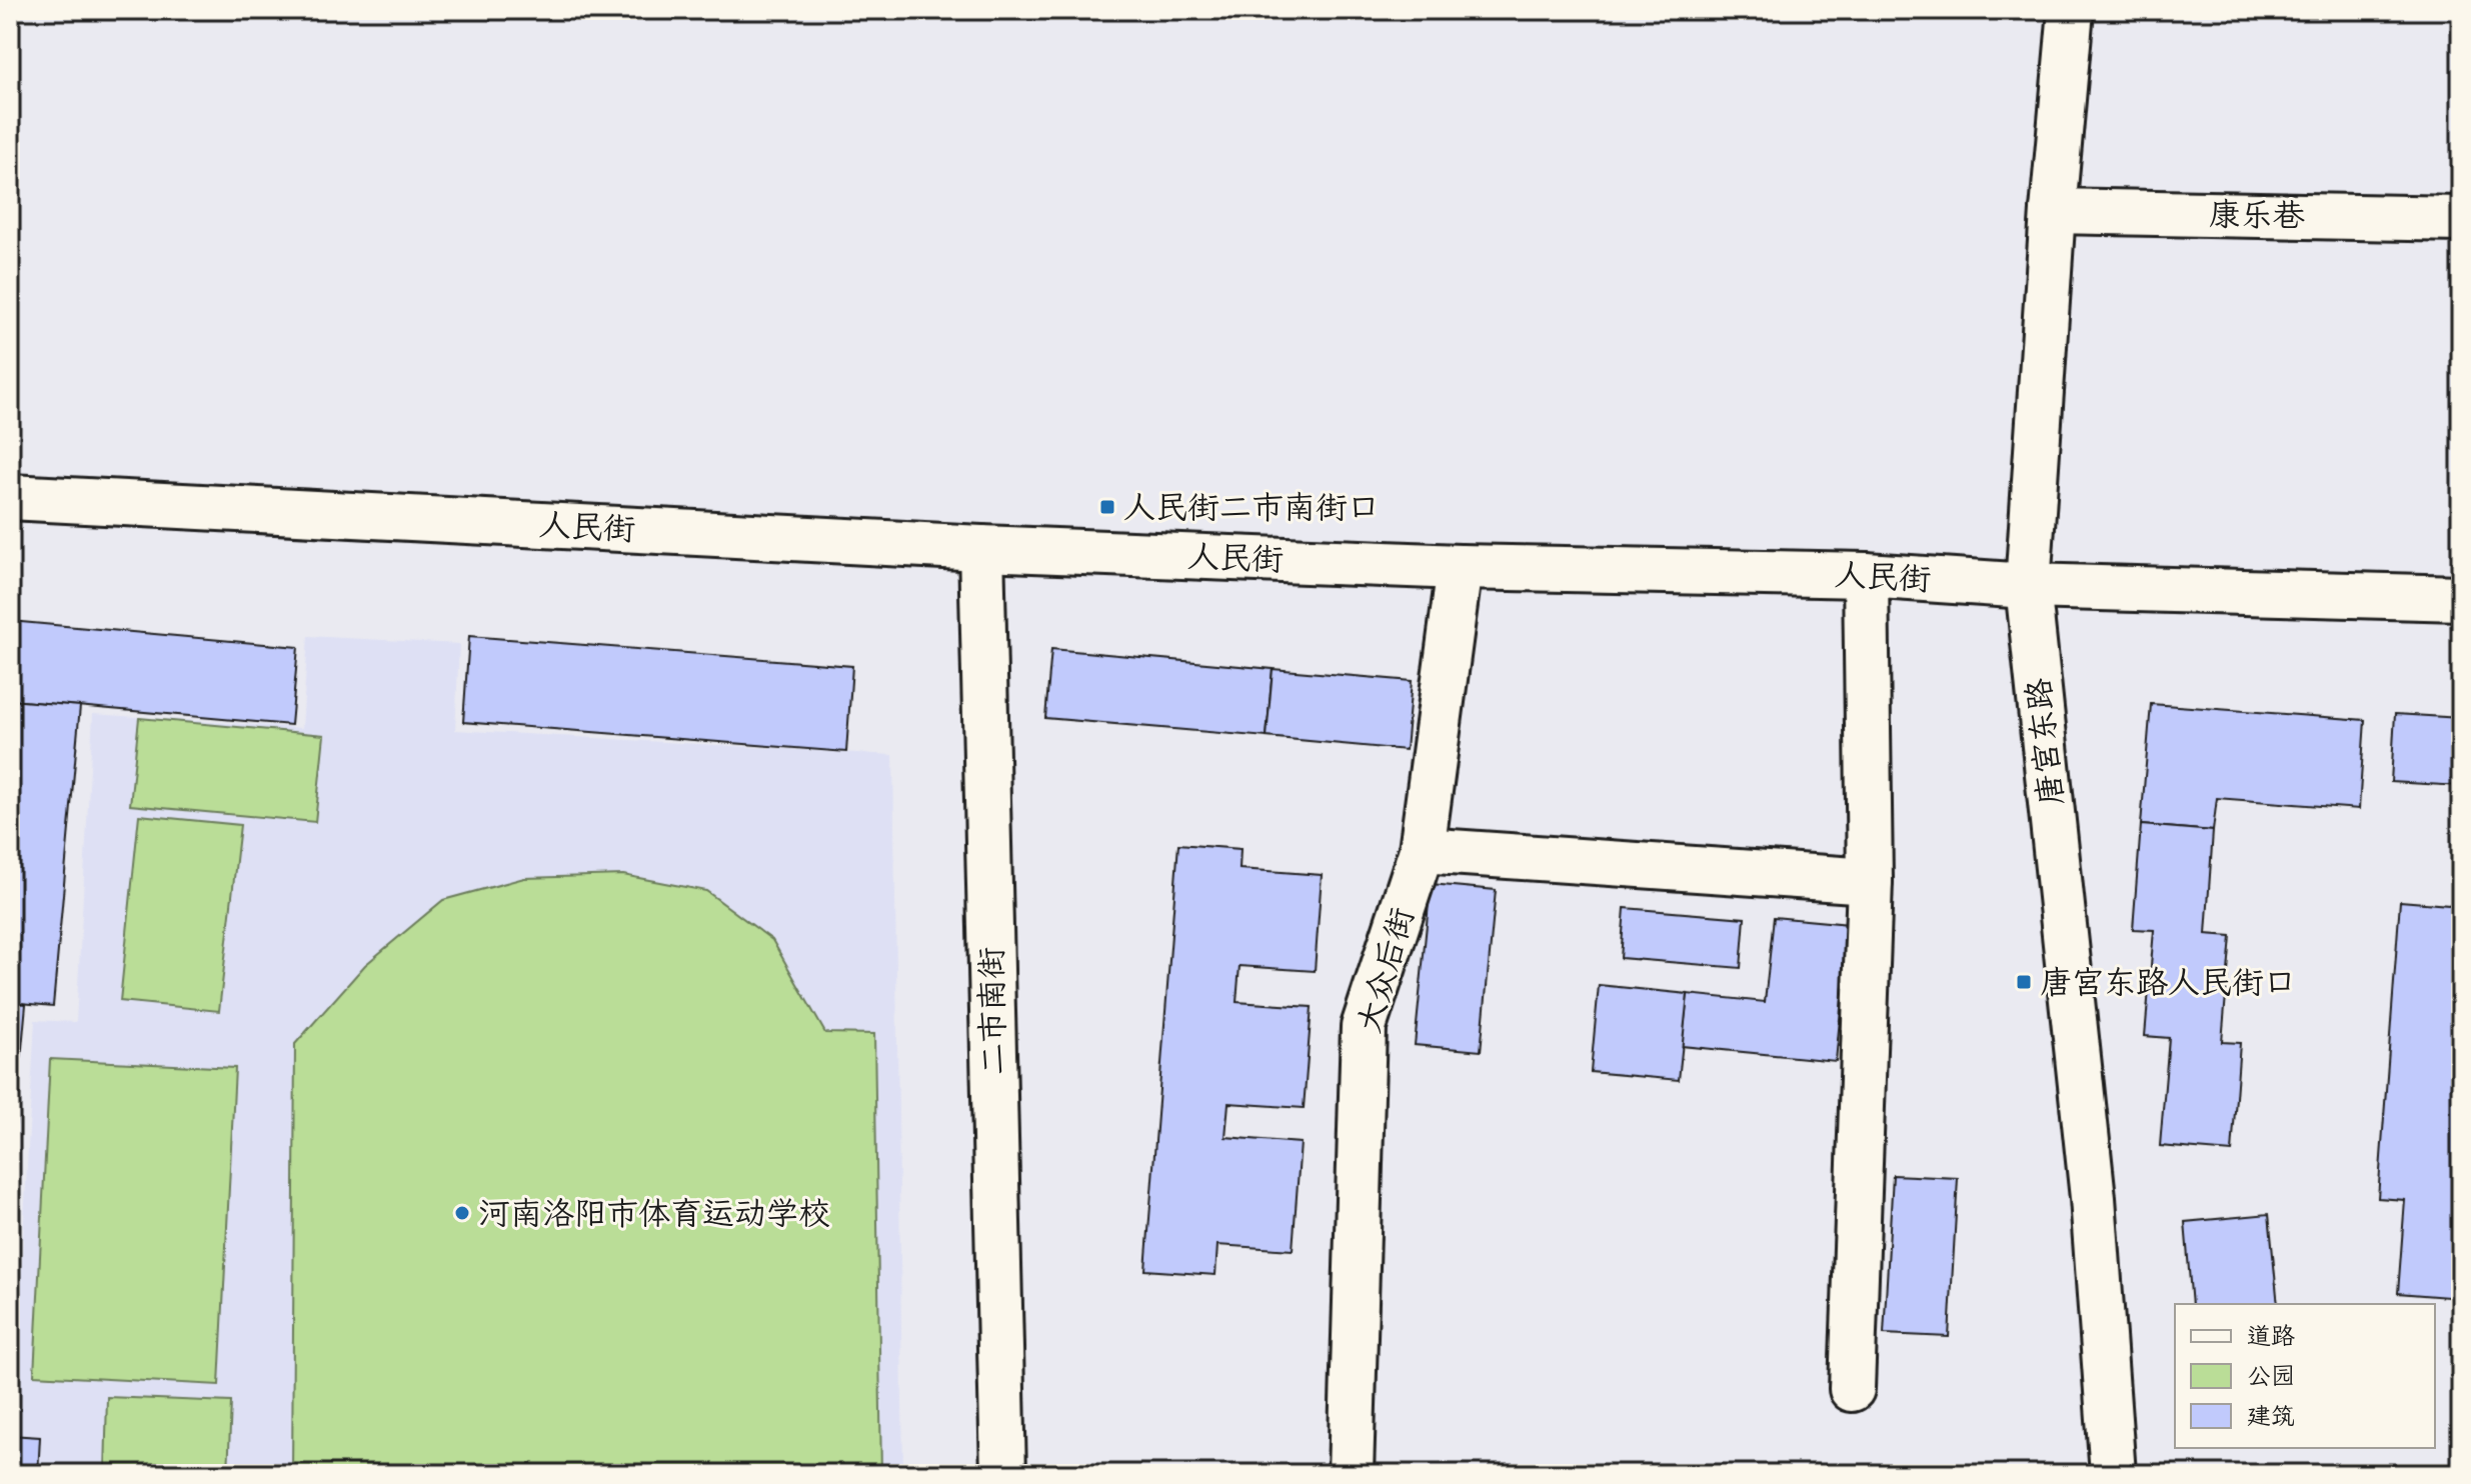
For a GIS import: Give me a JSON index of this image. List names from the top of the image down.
{
  "streets": {
    "street": [
      "康乐巷",
      "人民街",
      "唐宫东路",
      "大众后街",
      "二市南街"
    ]
  },
  "crossings": [
    ["康乐巷", "唐宫东路"],
    ["人民街", "唐宫东路"],
    ["人民街", "大众后街"],
    ["人民街", "二市南街"]
  ],
  "places": {
    "transit": ["人民街二市南街口", "唐宫东路人民街口"],
    "other": ["河南洛阳市体育运动学校"]
  },
  "legend": ["道路", "公园", "建筑"]
}
